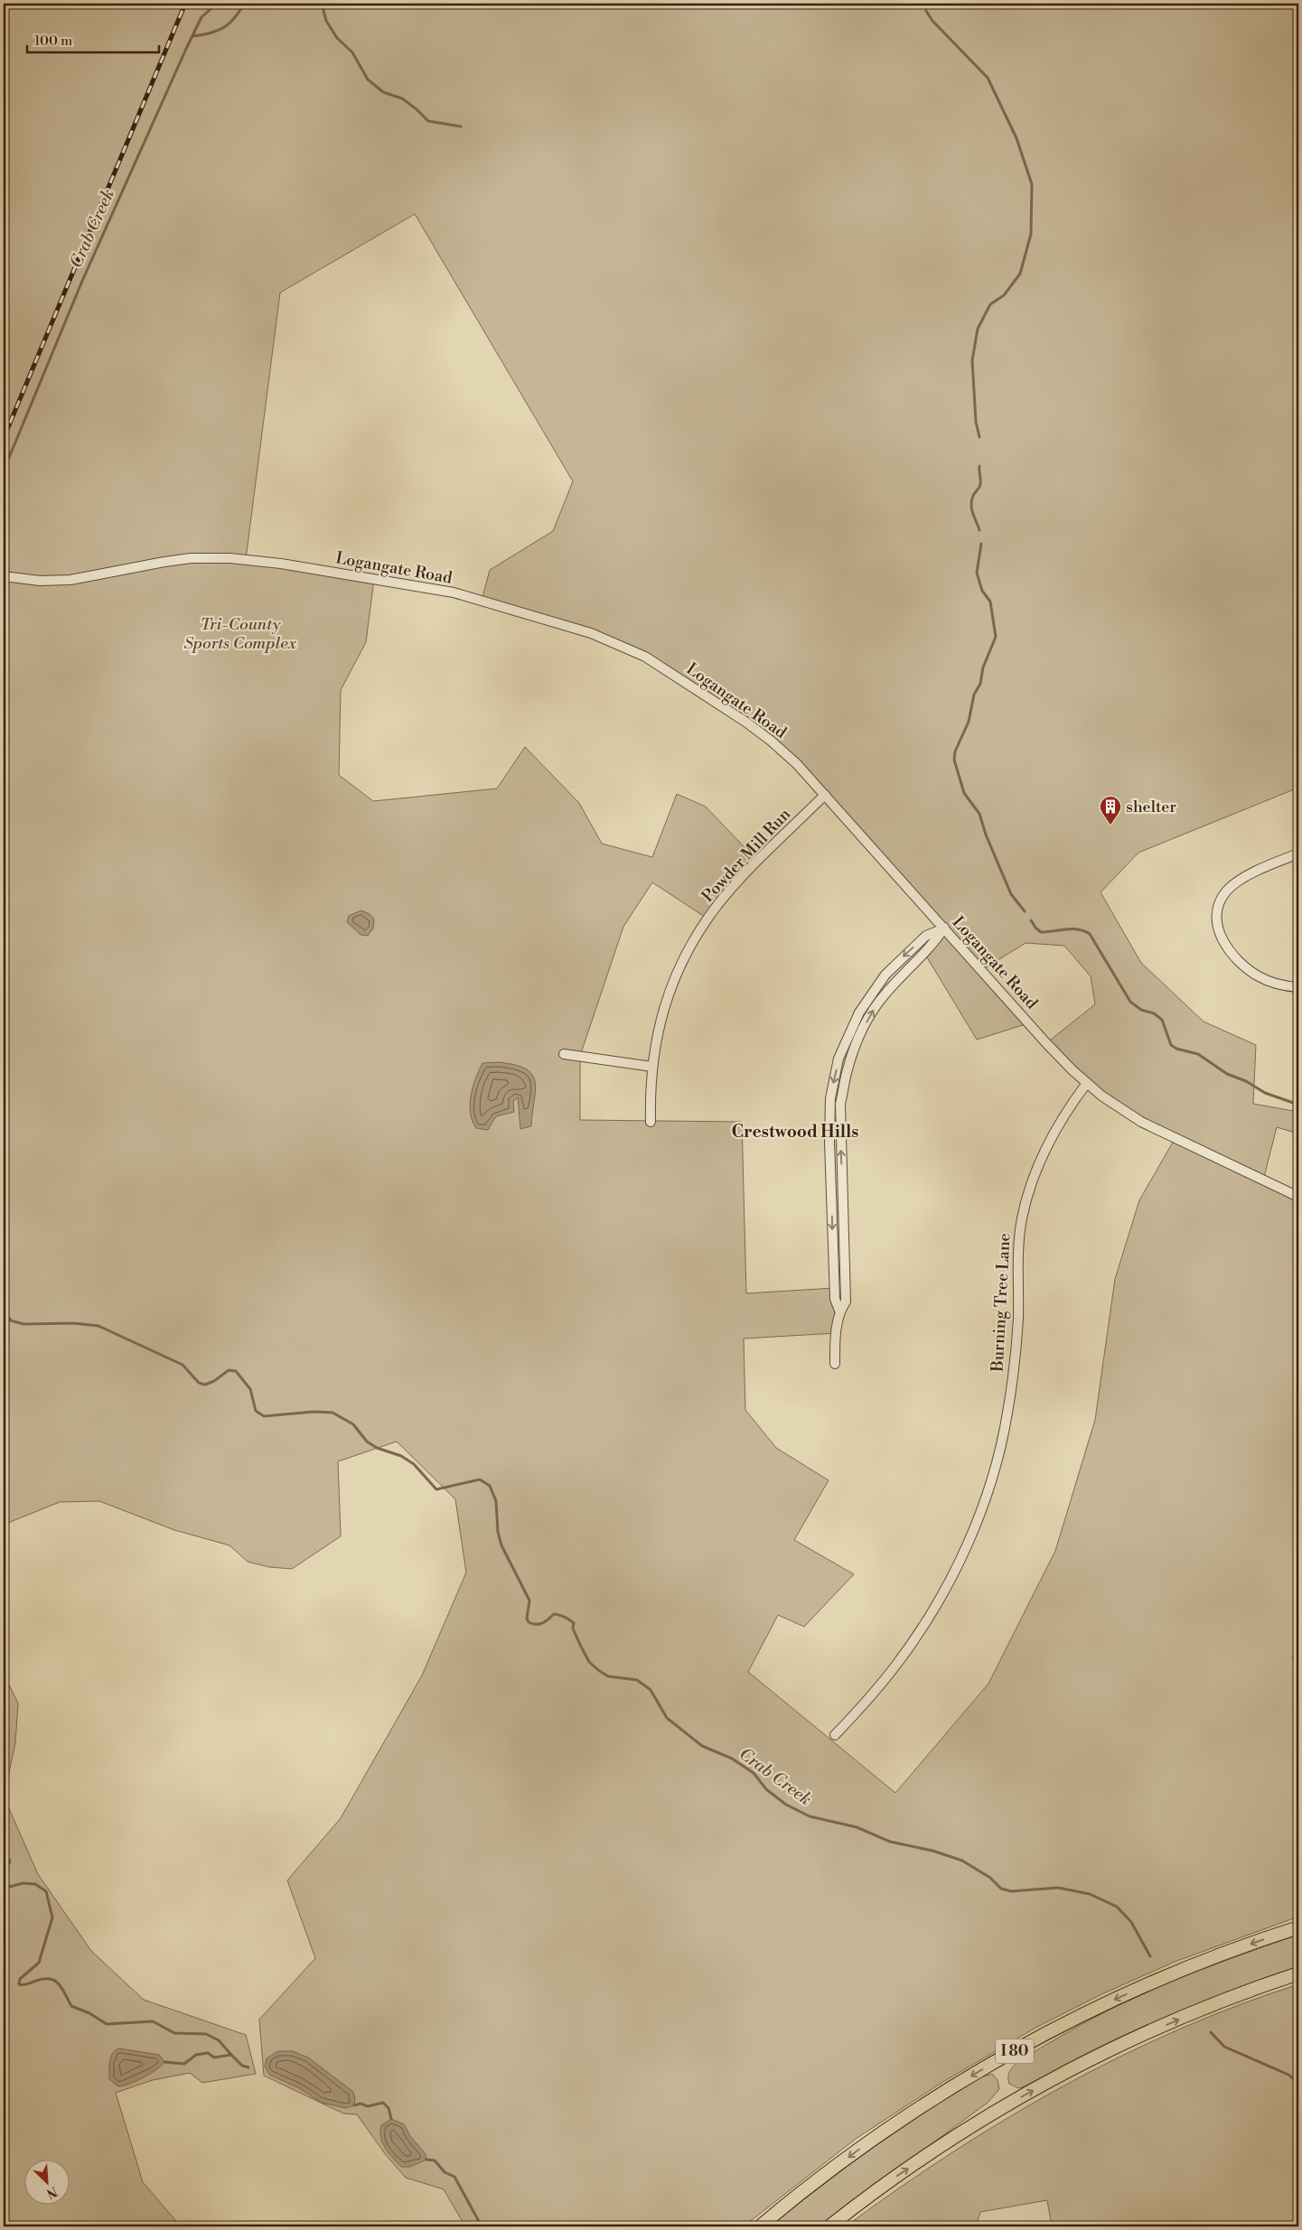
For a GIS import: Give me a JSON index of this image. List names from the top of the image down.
{
  "streets": {
    "highway": ["I 80"],
    "street": ["Logangate Road", "Powder Mill Run", "Burning Tree Lane"]
  },
  "crossings": [
    ["Logangate Road", "Powder Mill Run"],
    ["Logangate Road", "Burning Tree Lane"]
  ],
  "districts": ["Crestwood Hills"],
  "water": ["Crab Creek"],
  "parks": ["Tri-County Sports Complex"],
  "places": {
    "building": ["shelter"]
  },
  "scale_bar": "100 m",
  "north": "bottom right"
}
